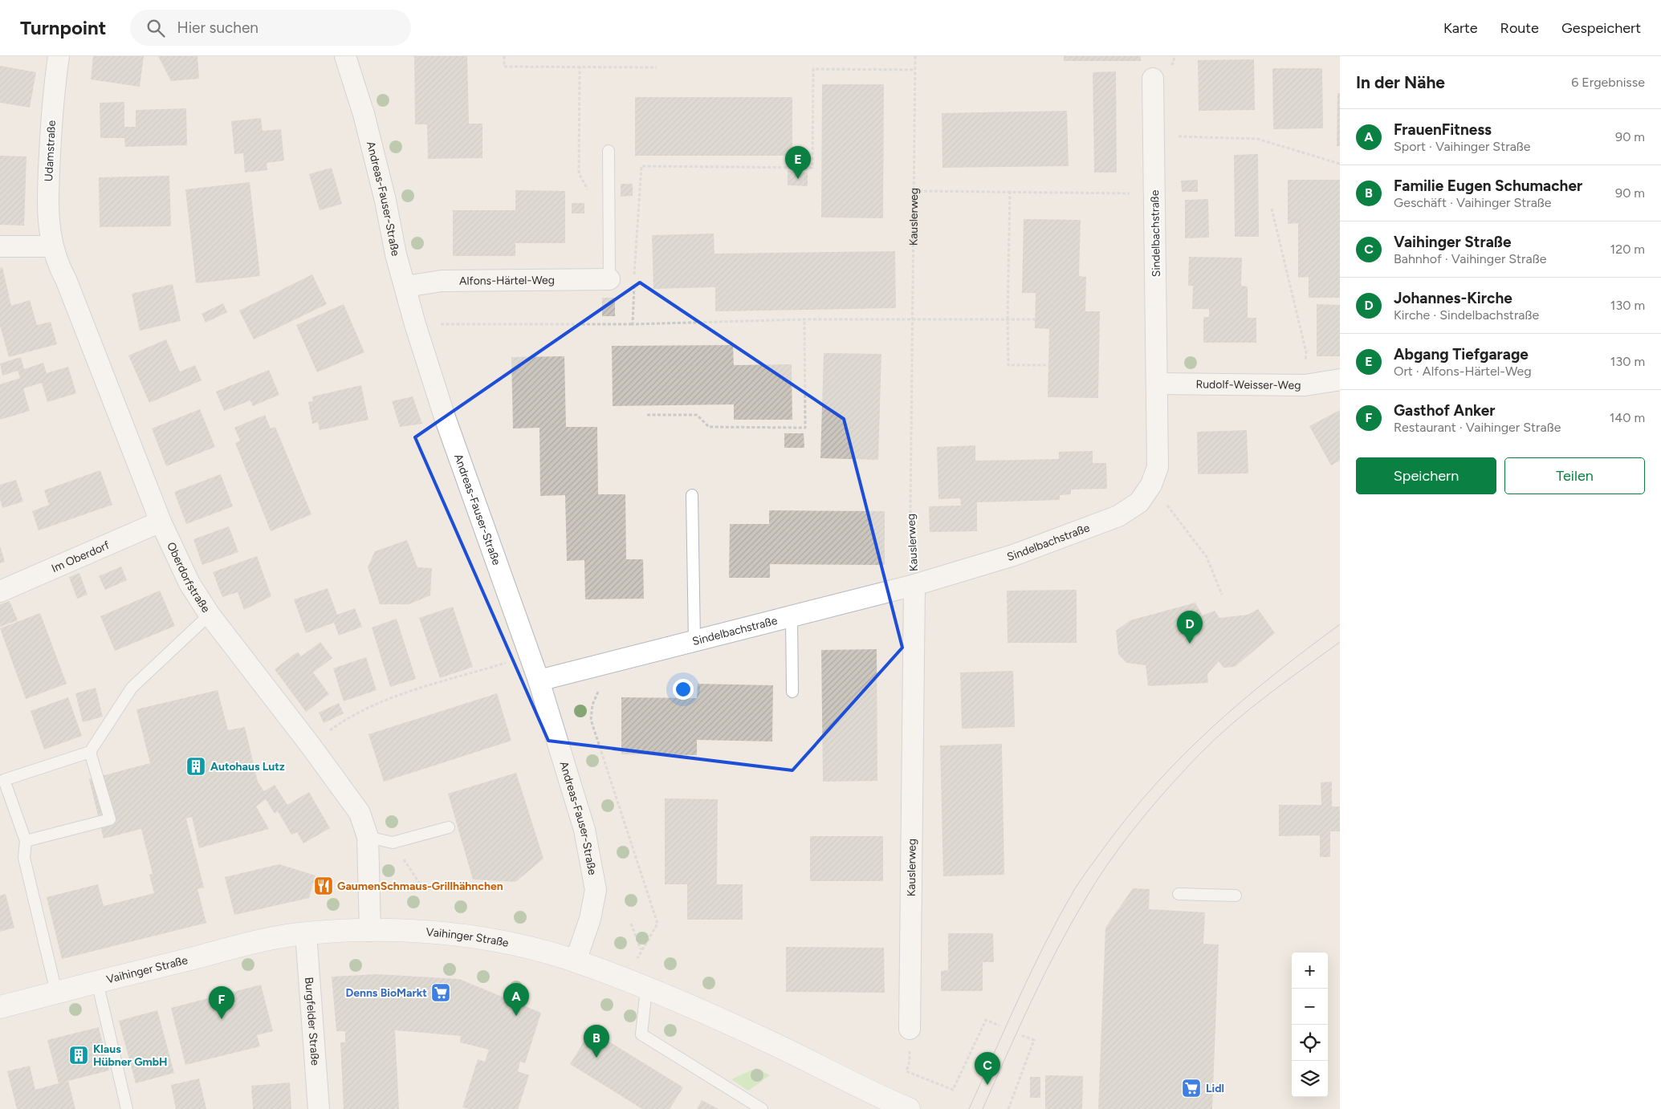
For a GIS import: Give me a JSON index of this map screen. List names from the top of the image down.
{
  "streets": {
    "main road": ["Vaihinger Straße"],
    "street": [
      "Udamstraße",
      "Andreas-Fauser-Straße",
      "Kauslerweg",
      "Sindelbachstraße",
      "Alfons-Härtel-Weg",
      "Rudolf-Weisser-Weg",
      "Im Oberdorf",
      "Oberdorfstraße",
      "Burgfelder Straße"
    ]
  },
  "crossings": [
    ["Udamstraße", "Oberdorfstraße"],
    ["Andreas-Fauser-Straße", "Sindelbachstraße"],
    ["Andreas-Fauser-Straße", "Alfons-Härtel-Weg"],
    ["Andreas-Fauser-Straße", "Vaihinger Straße"],
    ["Kauslerweg", "Sindelbachstraße"],
    ["Sindelbachstraße", "Rudolf-Weisser-Weg"],
    ["Im Oberdorf", "Oberdorfstraße"],
    ["Oberdorfstraße", "Vaihinger Straße"],
    ["Vaihinger Straße", "Burgfelder Straße"]
  ],
  "places": {
    "building": ["Autohaus Lutz", "Klaus Hübner GmbH"],
    "restaurant": ["GaumenSchmaus-Grillhähnchen"],
    "supermarket": ["Denns BioMarkt", "Lidl"]
  },
  "page": {
    "header": "Turnpoint",
    "search": "Hier suchen",
    "nav": ["Karte", "Route", "Gespeichert"],
    "heading": ["In der Nähe", "6 Ergebnisse"],
    "list": [
      {
        "mark": "A",
        "name": "FrauenFitness",
        "note": "Sport · Vaihinger Straße",
        "value": "90 m"
      },
      {
        "mark": "B",
        "name": "Familie Eugen Schumacher",
        "note": "Geschäft · Vaihinger Straße",
        "value": "90 m"
      },
      {
        "mark": "C",
        "name": "Vaihinger Straße",
        "note": "Bahnhof · Vaihinger Straße",
        "value": "120 m"
      },
      {
        "mark": "D",
        "name": "Johannes-Kirche",
        "note": "Kirche · Sindelbachstraße",
        "value": "130 m"
      },
      {
        "mark": "E",
        "name": "Abgang Tiefgarage",
        "note": "Ort · Alfons-Härtel-Weg",
        "value": "130 m"
      },
      {
        "mark": "F",
        "name": "Gasthof Anker",
        "note": "Restaurant · Vaihinger Straße",
        "value": "140 m"
      }
    ],
    "pins": [
      "E",
      "D",
      "A",
      "F",
      "B",
      "C"
    ],
    "buttons": ["Speichern", "Teilen"],
    "map_buttons": ["+", "−"]
  }
}
